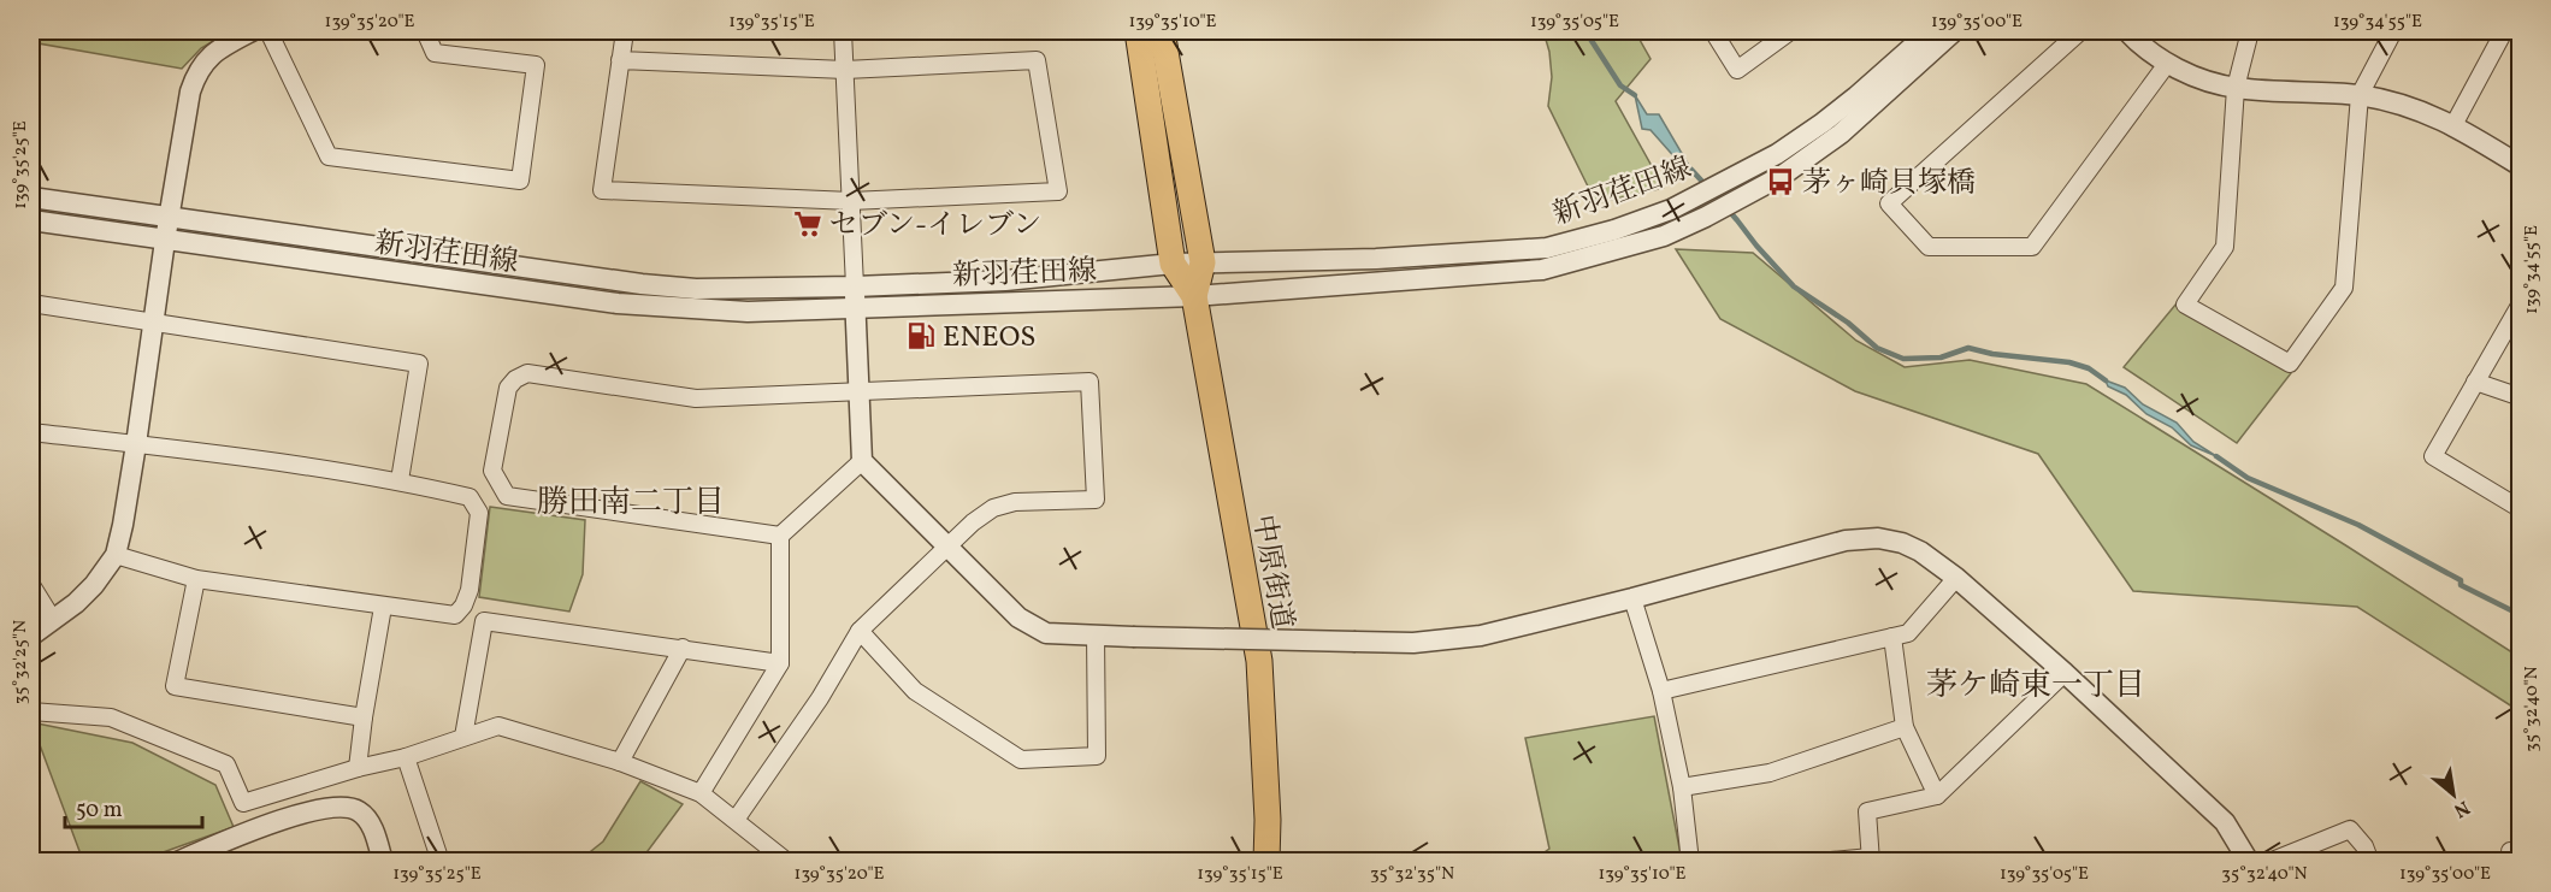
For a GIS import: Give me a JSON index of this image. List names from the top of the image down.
{
  "streets": {
    "main road": ["中原街道"],
    "street": ["新羽荏田線"]
  },
  "crossings": [
    ["新羽荏田線", "中原街道"]
  ],
  "districts": ["勝田南二丁目", "茅ケ崎東一丁目"],
  "places": {
    "bus stop": ["茅ヶ崎貝塚橋"],
    "supermarket": ["セブン-イレブン"],
    "fuel station": ["ENEOS"]
  },
  "scale_bar": "50 m",
  "north": "bottom right",
  "coordinates": [
    "139°35'20\"E",
    "139°35'15\"E",
    "139°35'10\"E",
    "139°35'05\"E",
    "139°35'00\"E",
    "139°34'55\"E",
    "139°35'25\"E",
    "35°32'25\"N",
    "35°32'40\"N",
    "35°32'35\"N"
  ]
}
